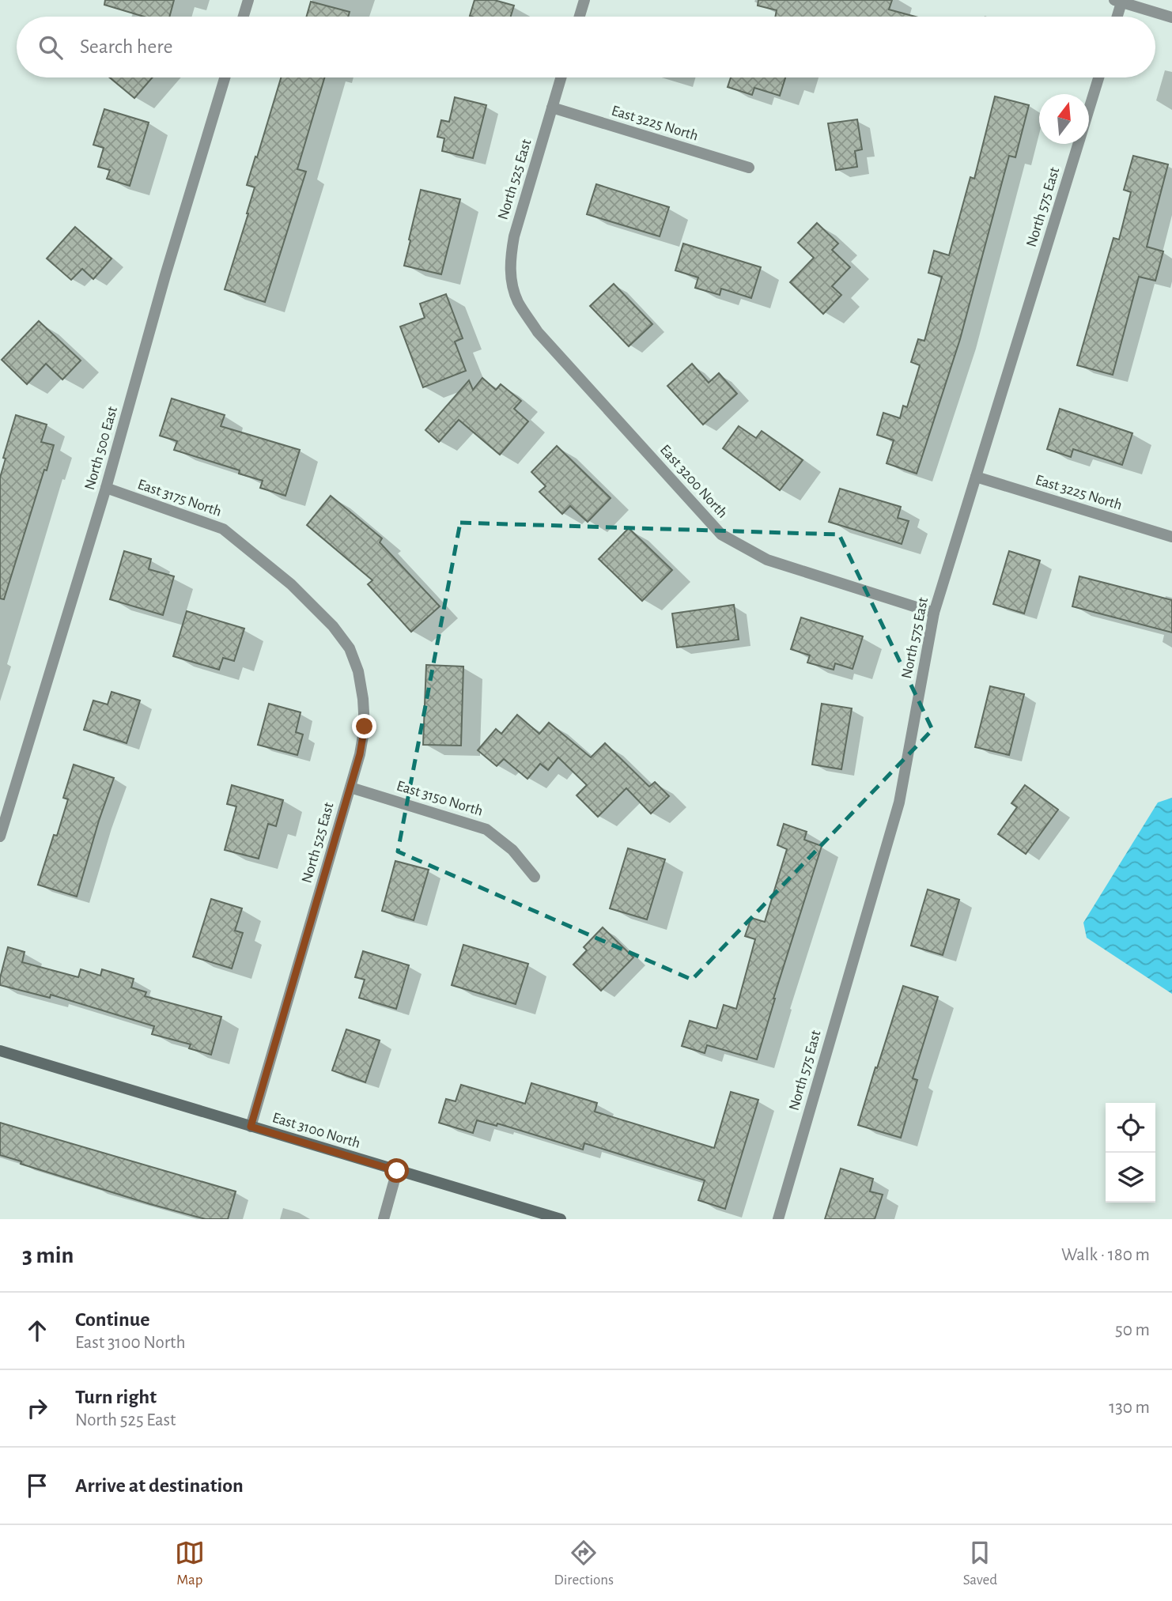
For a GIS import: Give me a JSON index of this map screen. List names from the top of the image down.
{
  "streets": {
    "main road": ["East 3100 North"],
    "street": [
      "East 3225 North",
      "North 525 East",
      "North 575 East",
      "North 500 East",
      "East 3200 North",
      "East 3175 North",
      "East 3150 North"
    ]
  },
  "crossings": [
    ["East 3225 North", "North 525 East"],
    ["East 3225 North", "North 575 East"],
    ["North 525 East", "East 3200 North"],
    ["North 525 East", "East 3175 North"],
    ["North 525 East", "East 3150 North"],
    ["North 525 East", "East 3100 North"],
    ["North 575 East", "East 3200 North"],
    ["North 500 East", "East 3175 North"]
  ],
  "north": "top",
  "page": {
    "search": "Search here",
    "heading": ["3 min", "Walk · 180 m"],
    "list": [
      ["Continue", "East 3100 North", "50 m"],
      ["Turn right", "North 525 East", "130 m"],
      "Arrive at destination"
    ],
    "nav": ["Map", "Directions", "Saved"]
  }
}
